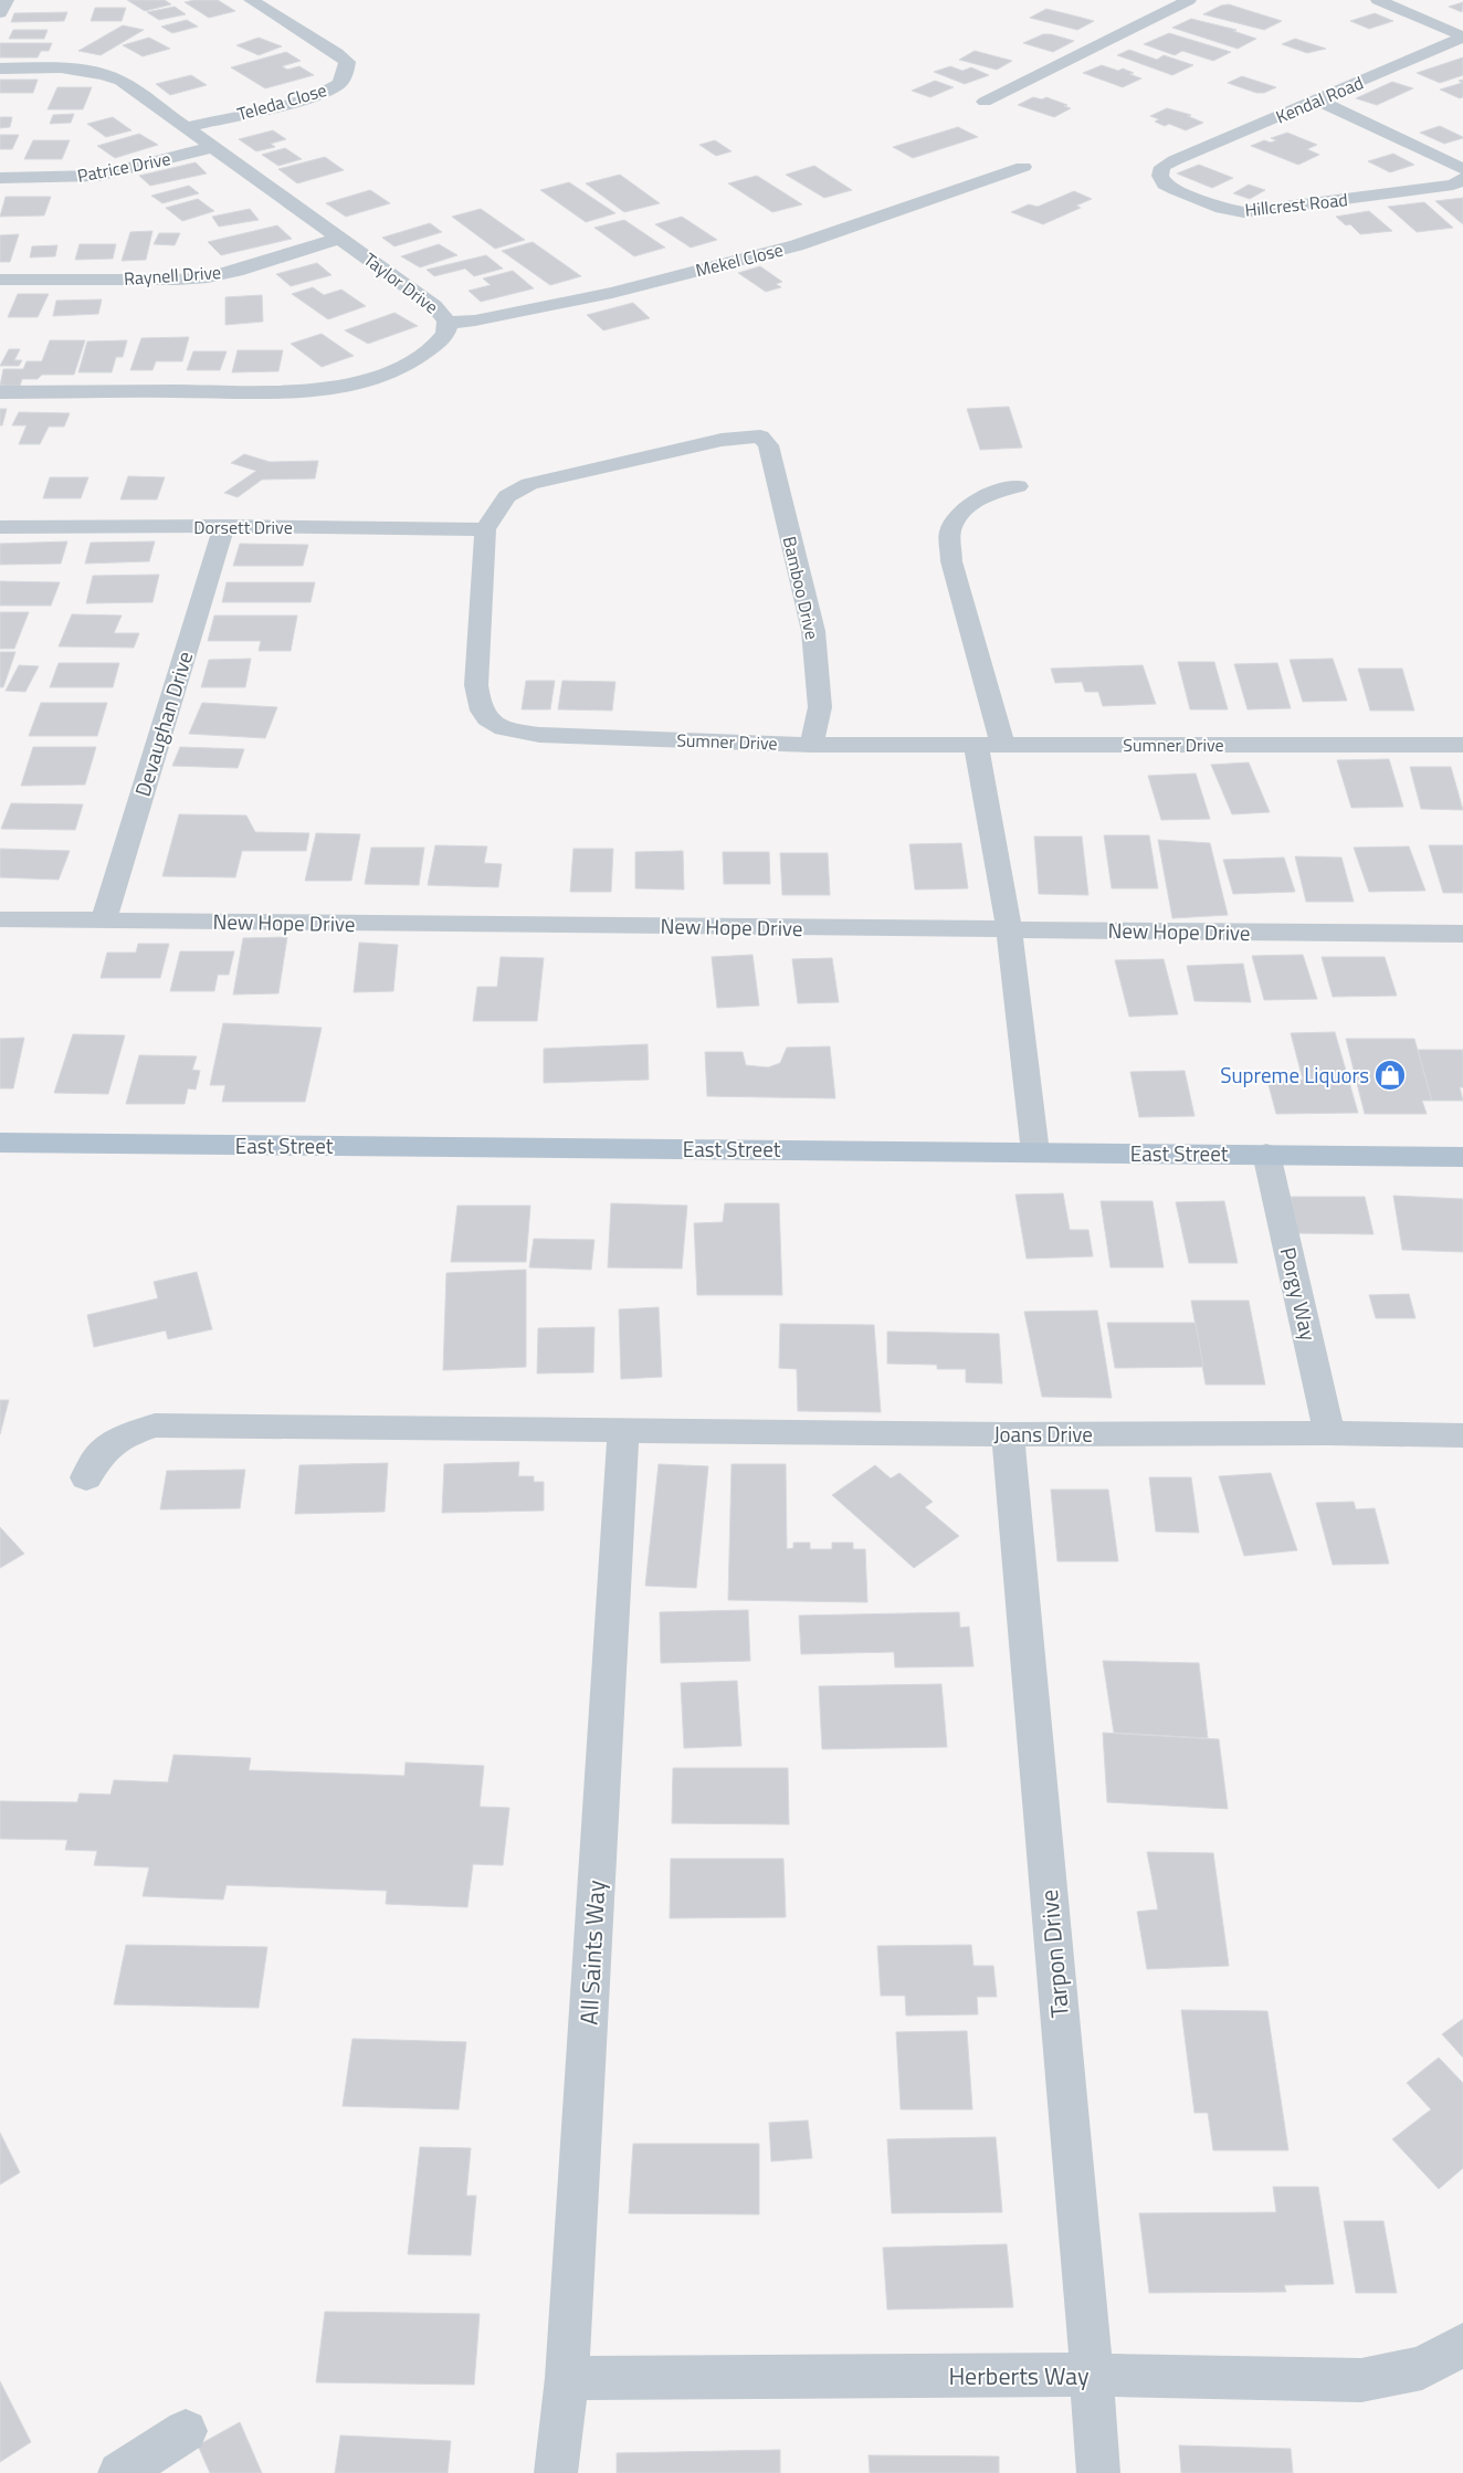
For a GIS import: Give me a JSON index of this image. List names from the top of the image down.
{
  "streets": {
    "main road": ["East Street"],
    "street": [
      "Kendal Road",
      "Teleda Close",
      "Patrice Drive",
      "Hillcrest Road",
      "Mekel Close",
      "Raynell Drive",
      "Taylor Drive",
      "Dorsett Drive",
      "Bamboo Drive",
      "Devaughan Drive",
      "Sumner Drive",
      "New Hope Drive",
      "Porgy Way",
      "Joans Drive",
      "All Saints Way",
      "Tarpon Drive",
      "Herberts Way"
    ]
  },
  "crossings": [
    ["Kendal Road", "Hillcrest Road"],
    ["Teleda Close", "Taylor Drive"],
    ["Patrice Drive", "Taylor Drive"],
    ["Mekel Close", "Taylor Drive"],
    ["Raynell Drive", "Taylor Drive"],
    ["Dorsett Drive", "Bamboo Drive"],
    ["Dorsett Drive", "Devaughan Drive"],
    ["Dorsett Drive", "Sumner Drive"],
    ["Bamboo Drive", "Sumner Drive"],
    ["Devaughan Drive", "New Hope Drive"],
    ["East Street", "Porgy Way"],
    ["Porgy Way", "Joans Drive"],
    ["Joans Drive", "All Saints Way"],
    ["Joans Drive", "Tarpon Drive"],
    ["All Saints Way", "Herberts Way"],
    ["Tarpon Drive", "Herberts Way"]
  ],
  "places": {
    "shop": ["Supreme Liquors"]
  }
}
